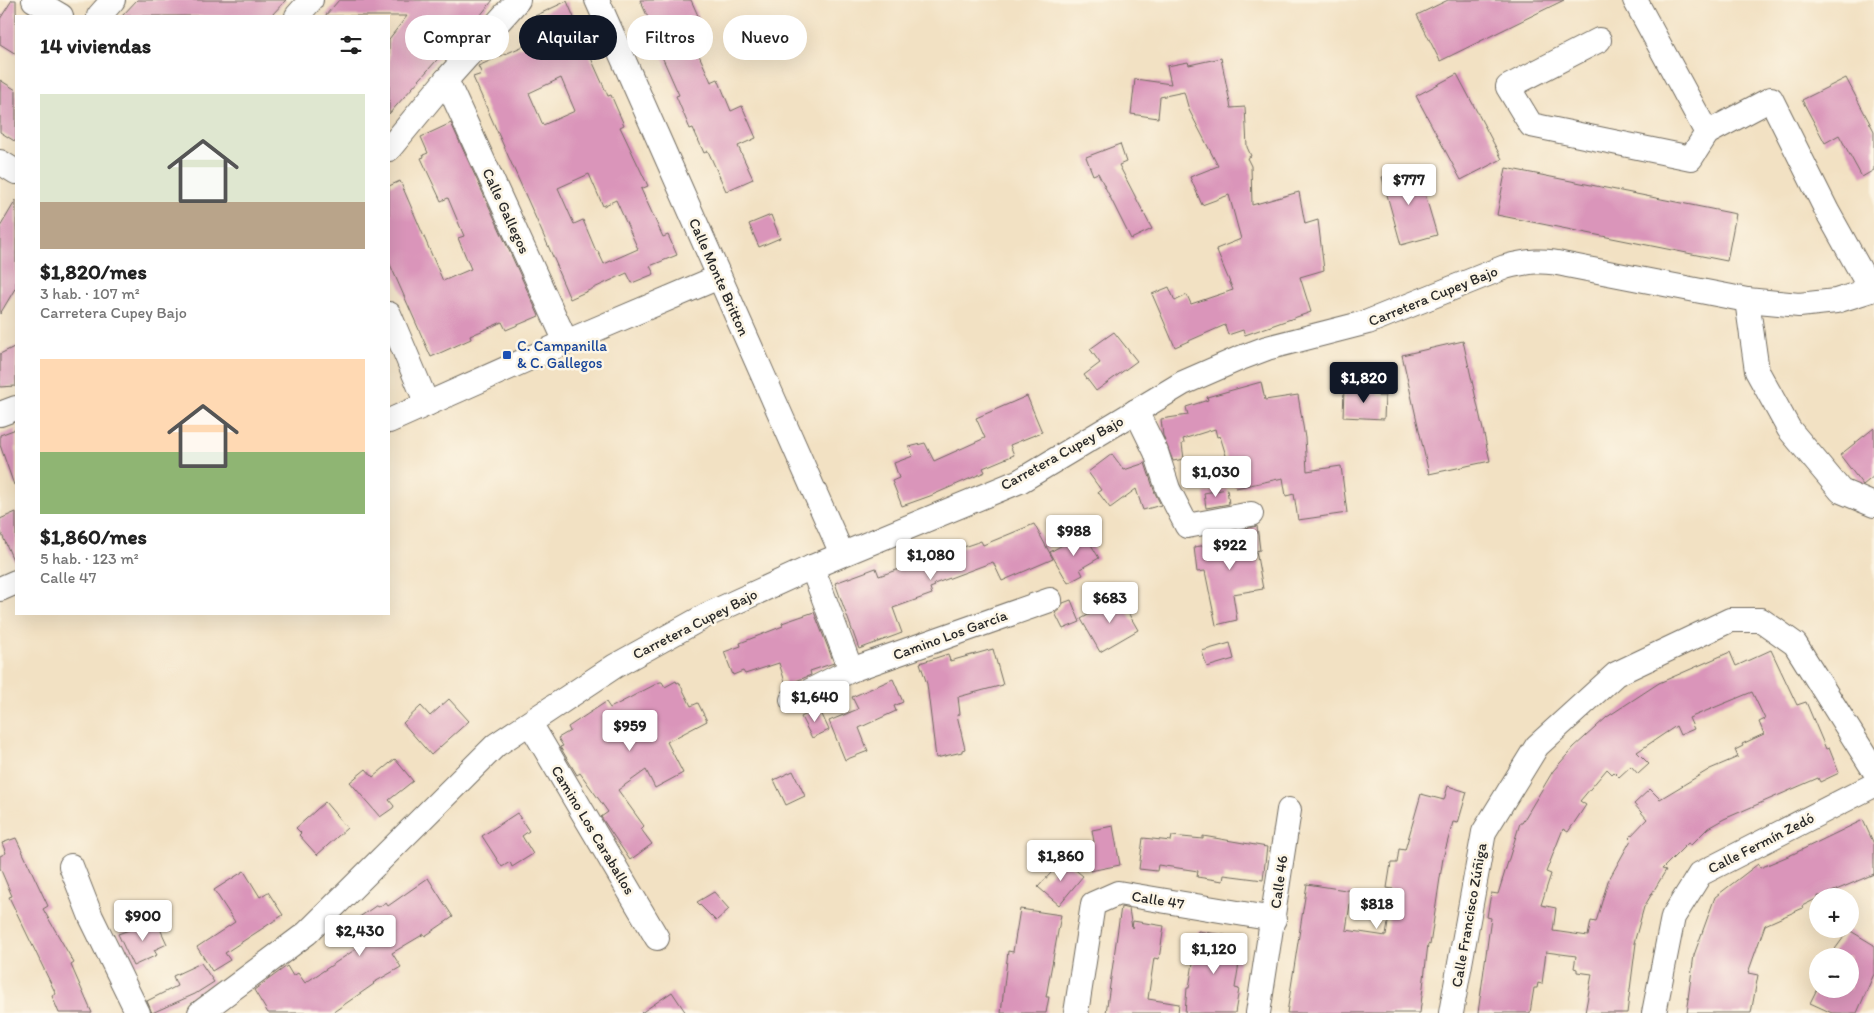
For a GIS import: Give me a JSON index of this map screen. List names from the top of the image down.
{
  "streets": {
    "street": [
      "Calle Gallegos",
      "Calle Monte Britton",
      "Carretera Cupey Bajo",
      "Camino Los García",
      "Camino Los Caraballos",
      "Calle Fermín Zedó",
      "Calle 46",
      "Calle 47",
      "Calle Francisco Zúñiga"
    ]
  },
  "crossings": [
    ["Calle Monte Britton", "Carretera Cupey Bajo"],
    ["Carretera Cupey Bajo", "Camino Los Caraballos"],
    ["Calle 46", "Calle 47"]
  ],
  "places": {
    "transit": ["C. Campanilla & C. Gallegos"]
  },
  "page": {
    "chip": [
      "Comprar",
      "Alquilar",
      "Filtros",
      "Nuevo"
    ],
    "heading": "14 viviendas",
    "list": [
      {
        "name": "$1,820/mes",
        "note": "3 hab. · 107 m² · Carretera Cupey Bajo"
      },
      {
        "name": "$1,860/mes",
        "note": "5 hab. · 123 m² · Calle 47"
      }
    ],
    "price": [
      "$777",
      "$1,820",
      "$1,030",
      "$988",
      "$922",
      "$1,080",
      "$683",
      "$1,640",
      "$959",
      "$1,860",
      "$818",
      "$900",
      "$2,430",
      "$1,120"
    ],
    "map_buttons": ["+", "−"]
  }
}
